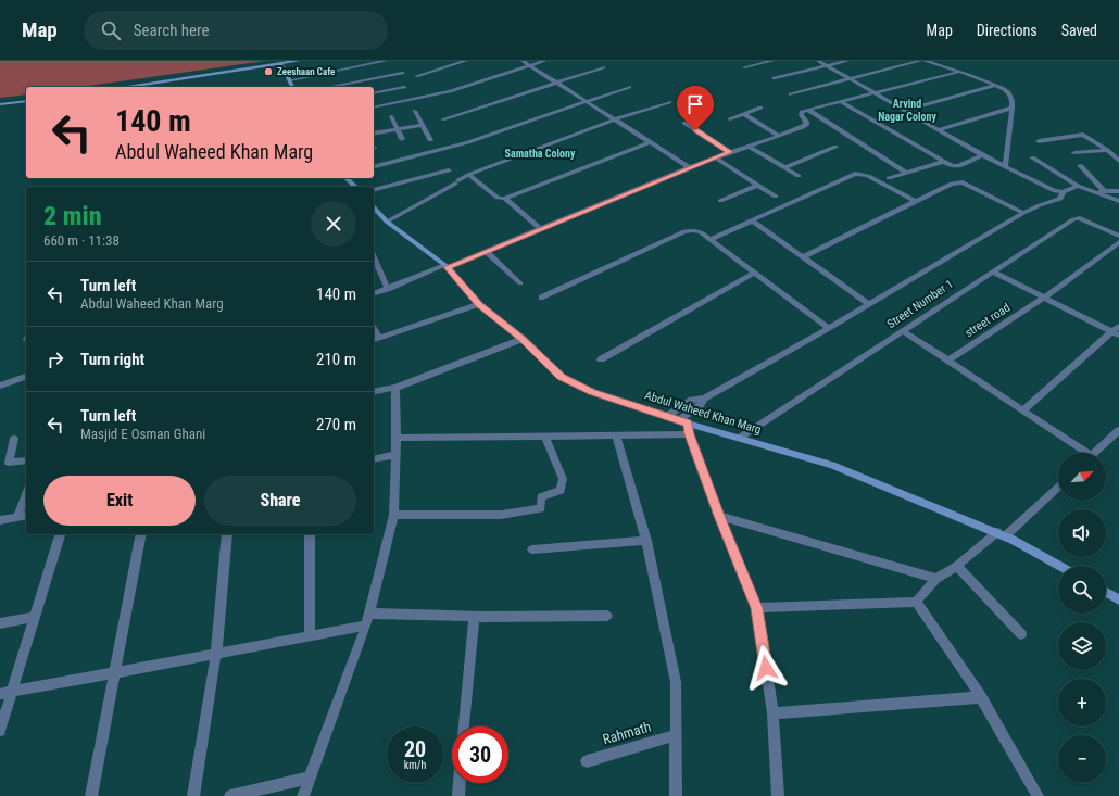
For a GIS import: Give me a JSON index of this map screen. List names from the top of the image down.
{
  "streets": {
    "street": [
      "Street Number 1",
      "street road",
      "Abdul Waheed Khan Marg",
      "Rahmath"
    ]
  },
  "crossings": [
    ["Street Number 1", "Abdul Waheed Khan Marg"]
  ],
  "districts": ["Arvind Nagar Colony", "Samatha Colony"],
  "places": ["Zeeshaan Cafe"],
  "north": "top right",
  "page": {
    "header": "Map",
    "search": "Search here",
    "nav": ["Map", "Directions", "Saved"],
    "turn": ["140 m", "Abdul Waheed Khan Marg"],
    "heading": ["2 min", "660 m · 11:38"],
    "list": [
      {
        "name": "Turn left",
        "note": "Abdul Waheed Khan Marg",
        "value": "140 m"
      },
      {
        "name": "Turn right",
        "value": "210 m"
      },
      {
        "name": "Turn left",
        "note": "Masjid E Osman Ghani",
        "value": "270 m"
      }
    ],
    "map_buttons": ["+", "−"],
    "buttons": ["Exit", "Share"],
    "speed": "20 km/h",
    "limit": "30"
  }
}
